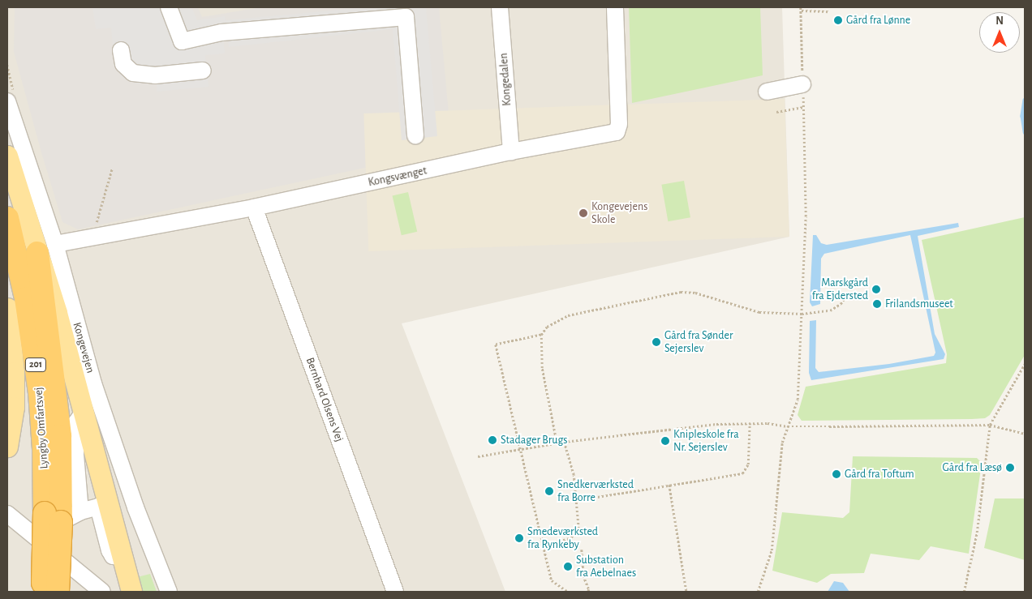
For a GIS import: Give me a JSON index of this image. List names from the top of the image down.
{
  "streets": {
    "highway": ["201", "Lyngby Omfartsvej"],
    "main road": ["Kongevejen"],
    "street": ["Kongedalen", "Kongsvænget", "Bernhard Olsens Vej"]
  },
  "crossings": [
    ["Kongedalen", "Kongsvænget"],
    ["Kongsvænget", "Kongevejen"],
    ["Kongsvænget", "201"],
    ["Kongsvænget", "Bernhard Olsens Vej"],
    ["Kongevejen", "201"],
    ["201", "Lyngby Omfartsvej"]
  ],
  "places": [
    "Gård fra Lønne",
    "Kongevejens Skole",
    "Marskgård fra Ejdersted",
    "Frilandsmuseet",
    "Gård fra Sønder Sejerslev",
    "Stadager Brugs",
    "Knipleskole fra Nr. Sejerslev",
    "Gård fra Læsø",
    "Gård fra Toftum",
    "Snedkerværksted fra Borre",
    "Smedeværksted fra Rynkeby",
    "Substation fra Aebelnaes"
  ],
  "north": "top"
}
